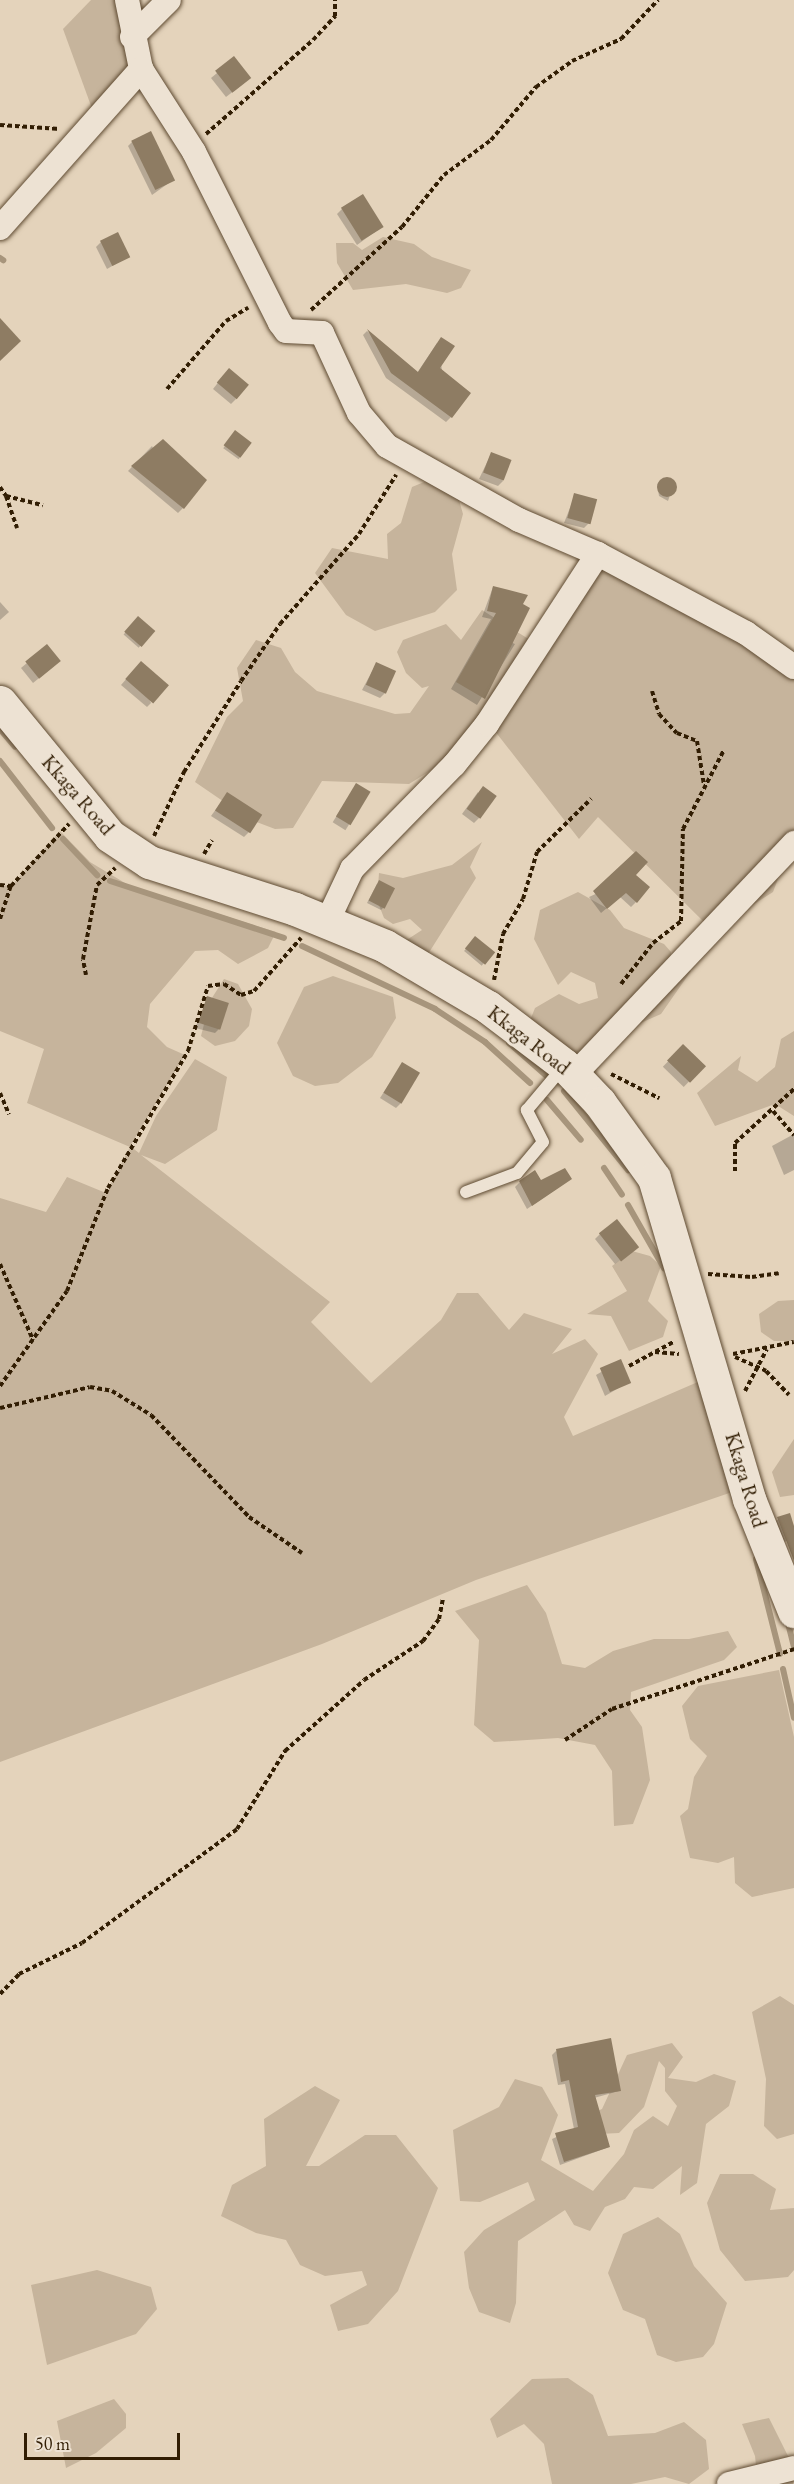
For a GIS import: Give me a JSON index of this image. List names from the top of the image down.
{
  "streets": {
    "street": ["Kkaga Road"]
  },
  "scale_bar": "50 m"
}
